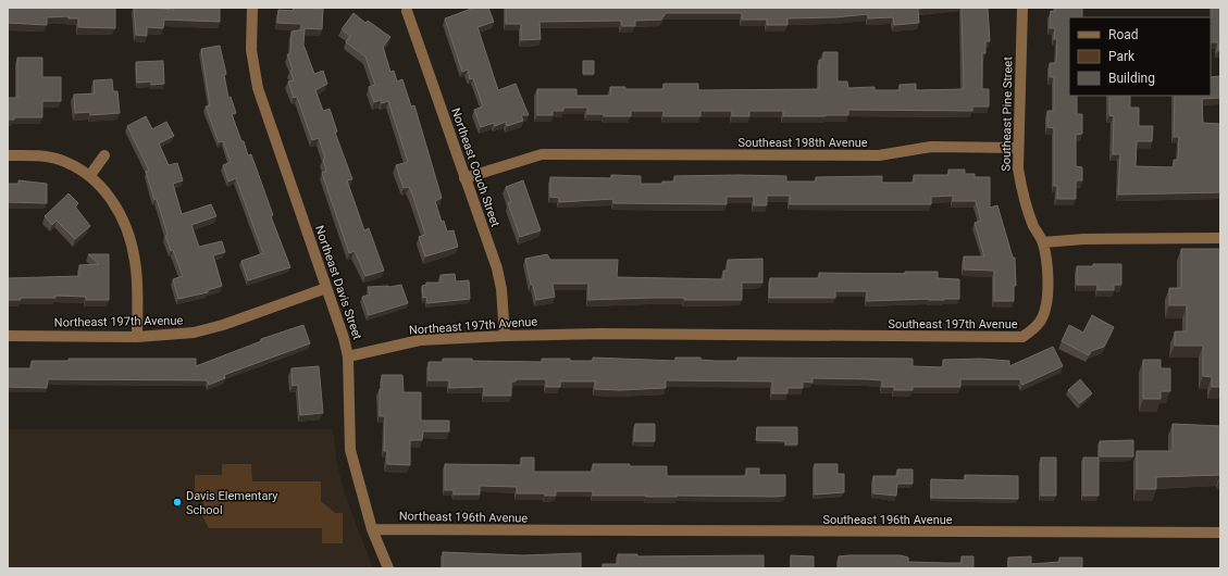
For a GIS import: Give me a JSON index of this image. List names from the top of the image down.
{
  "streets": {
    "street": [
      "Southeast Pine Street",
      "Southeast 198th Avenue",
      "Northeast Couch Street",
      "Northeast Davis Street",
      "Northeast 197th Avenue",
      "Southeast 197th Avenue",
      "Northeast 196th Avenue",
      "Southeast 196th Avenue"
    ]
  },
  "crossings": [
    ["Southeast Pine Street", "Southeast 198th Avenue"],
    ["Southeast Pine Street", "Southeast 197th Avenue"],
    ["Southeast 198th Avenue", "Northeast Couch Street"],
    ["Northeast Couch Street", "Northeast 197th Avenue"],
    ["Northeast Davis Street", "Northeast 197th Avenue"],
    ["Northeast Davis Street", "Northeast 196th Avenue"],
    ["Northeast 197th Avenue", "Southeast 197th Avenue"],
    ["Northeast 196th Avenue", "Southeast 196th Avenue"]
  ],
  "places": ["Davis Elementary School"],
  "legend": ["Road", "Park", "Building"]
}
